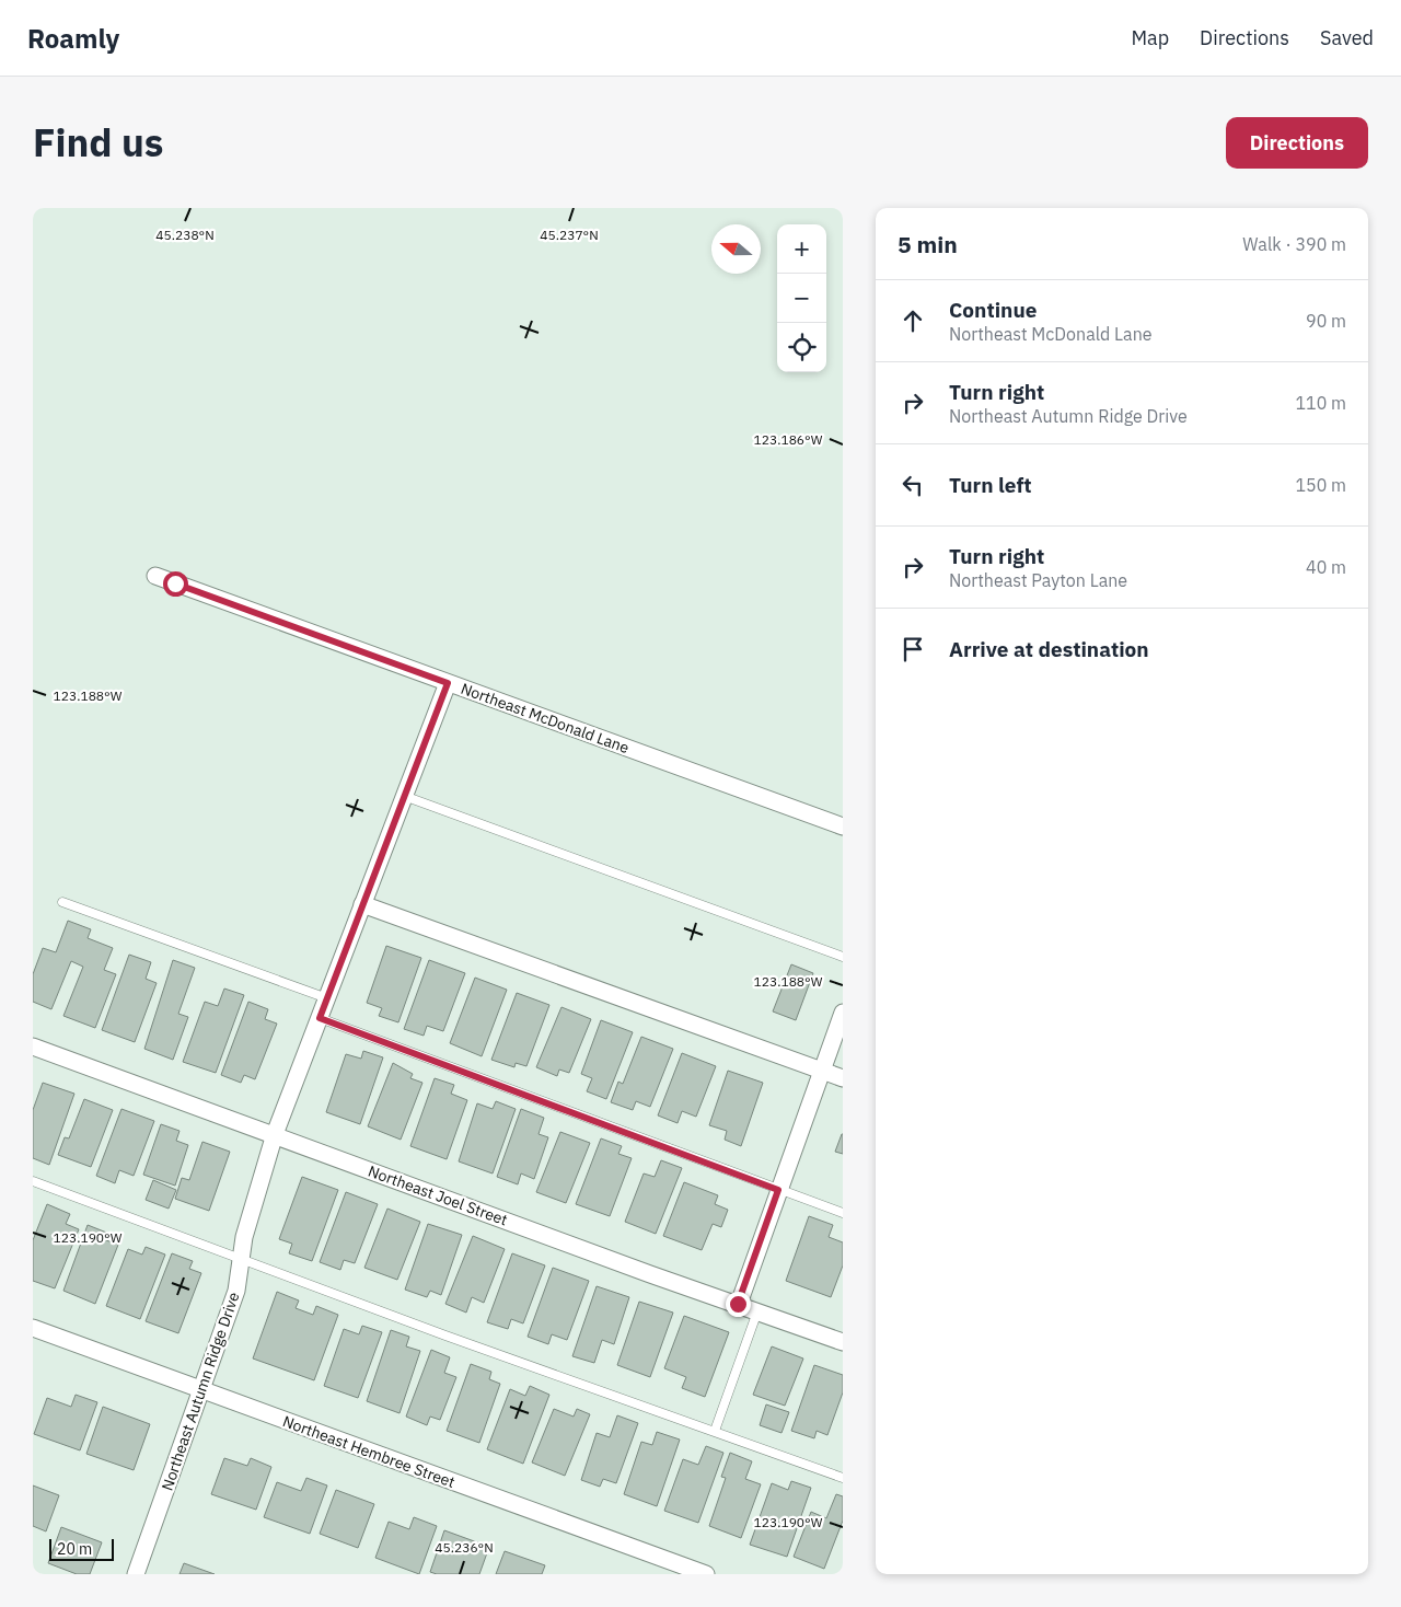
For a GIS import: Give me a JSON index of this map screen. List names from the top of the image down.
{
  "streets": {
    "street": [
      "Northeast McDonald Lane",
      "Northeast Joel Street",
      "Northeast Autumn Ridge Drive",
      "Northeast Hembree Street"
    ]
  },
  "crossings": [
    ["Northeast McDonald Lane", "Northeast Autumn Ridge Drive"],
    ["Northeast Joel Street", "Northeast Autumn Ridge Drive"],
    ["Northeast Autumn Ridge Drive", "Northeast Hembree Street"]
  ],
  "scale_bar": "20 m",
  "north": "left",
  "page": {
    "header": "Roamly",
    "nav": ["Map", "Directions", "Saved"],
    "title": "Find us",
    "buttons": "Directions",
    "heading": ["5 min", "Walk · 390 m"],
    "map_buttons": ["+", "−"],
    "list": [
      ["Continue", "Northeast McDonald Lane", "90 m"],
      ["Turn right", "Northeast Autumn Ridge Drive", "110 m"],
      ["Turn left", "150 m"],
      ["Turn right", "Northeast Payton Lane", "40 m"],
      "Arrive at destination"
    ],
    "scale": "20 m"
  },
  "coordinates": [
    "45.238°N",
    "45.237°N",
    "123.186°W",
    "123.188°W",
    "123.190°W",
    "45.236°N"
  ]
}
